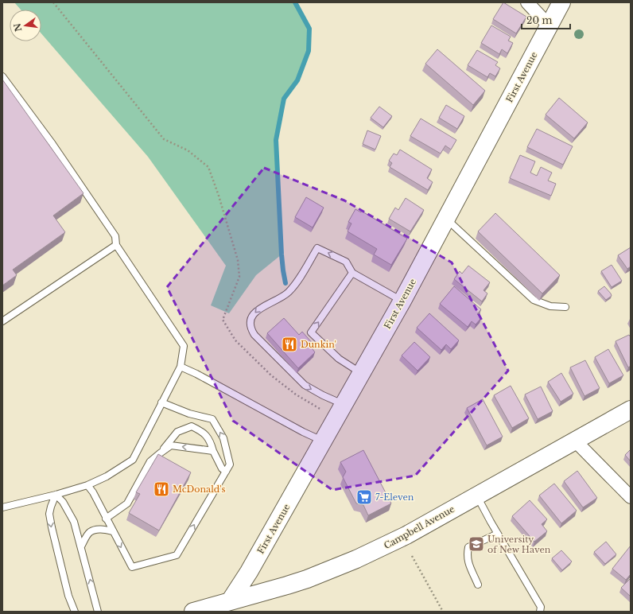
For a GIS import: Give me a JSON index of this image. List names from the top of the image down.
{
  "streets": {
    "main road": ["First Avenue", "Campbell Avenue"]
  },
  "crossings": [
    ["First Avenue", "Campbell Avenue"]
  ],
  "places": {
    "restaurant": ["Dunkin'", "McDonald's"],
    "supermarket": ["7-Eleven"],
    "school or university": ["University of New Haven"]
  },
  "scale_bar": "20 m",
  "north": "left"
}
